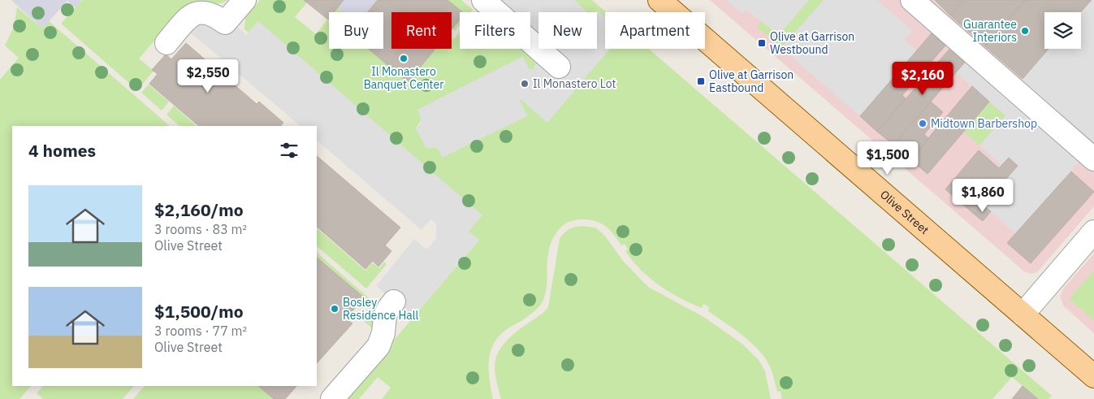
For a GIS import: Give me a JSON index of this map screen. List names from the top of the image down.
{
  "streets": {
    "main road": ["Olive Street"]
  },
  "places": {
    "other": [
      "Guarantee Interiors",
      "Il Monastero Banquet Center",
      "Il Monastero Lot",
      "Midtown Barbershop",
      "Bosley Residence Hall"
    ],
    "transit": ["Olive at Garrison Westbound", "Olive at Garrison Eastbound"]
  },
  "page": {
    "chip": [
      "Buy",
      "Rent",
      "Filters",
      "New",
      "Apartment"
    ],
    "price": [
      "$2,550",
      "$2,160",
      "$1,500",
      "$1,860"
    ],
    "heading": "4 homes",
    "list": [
      {
        "name": "$2,160/mo",
        "note": "3 rooms · 83 m² · Olive Street"
      },
      {
        "name": "$1,500/mo",
        "note": "3 rooms · 77 m² · Olive Street"
      }
    ]
  }
}
